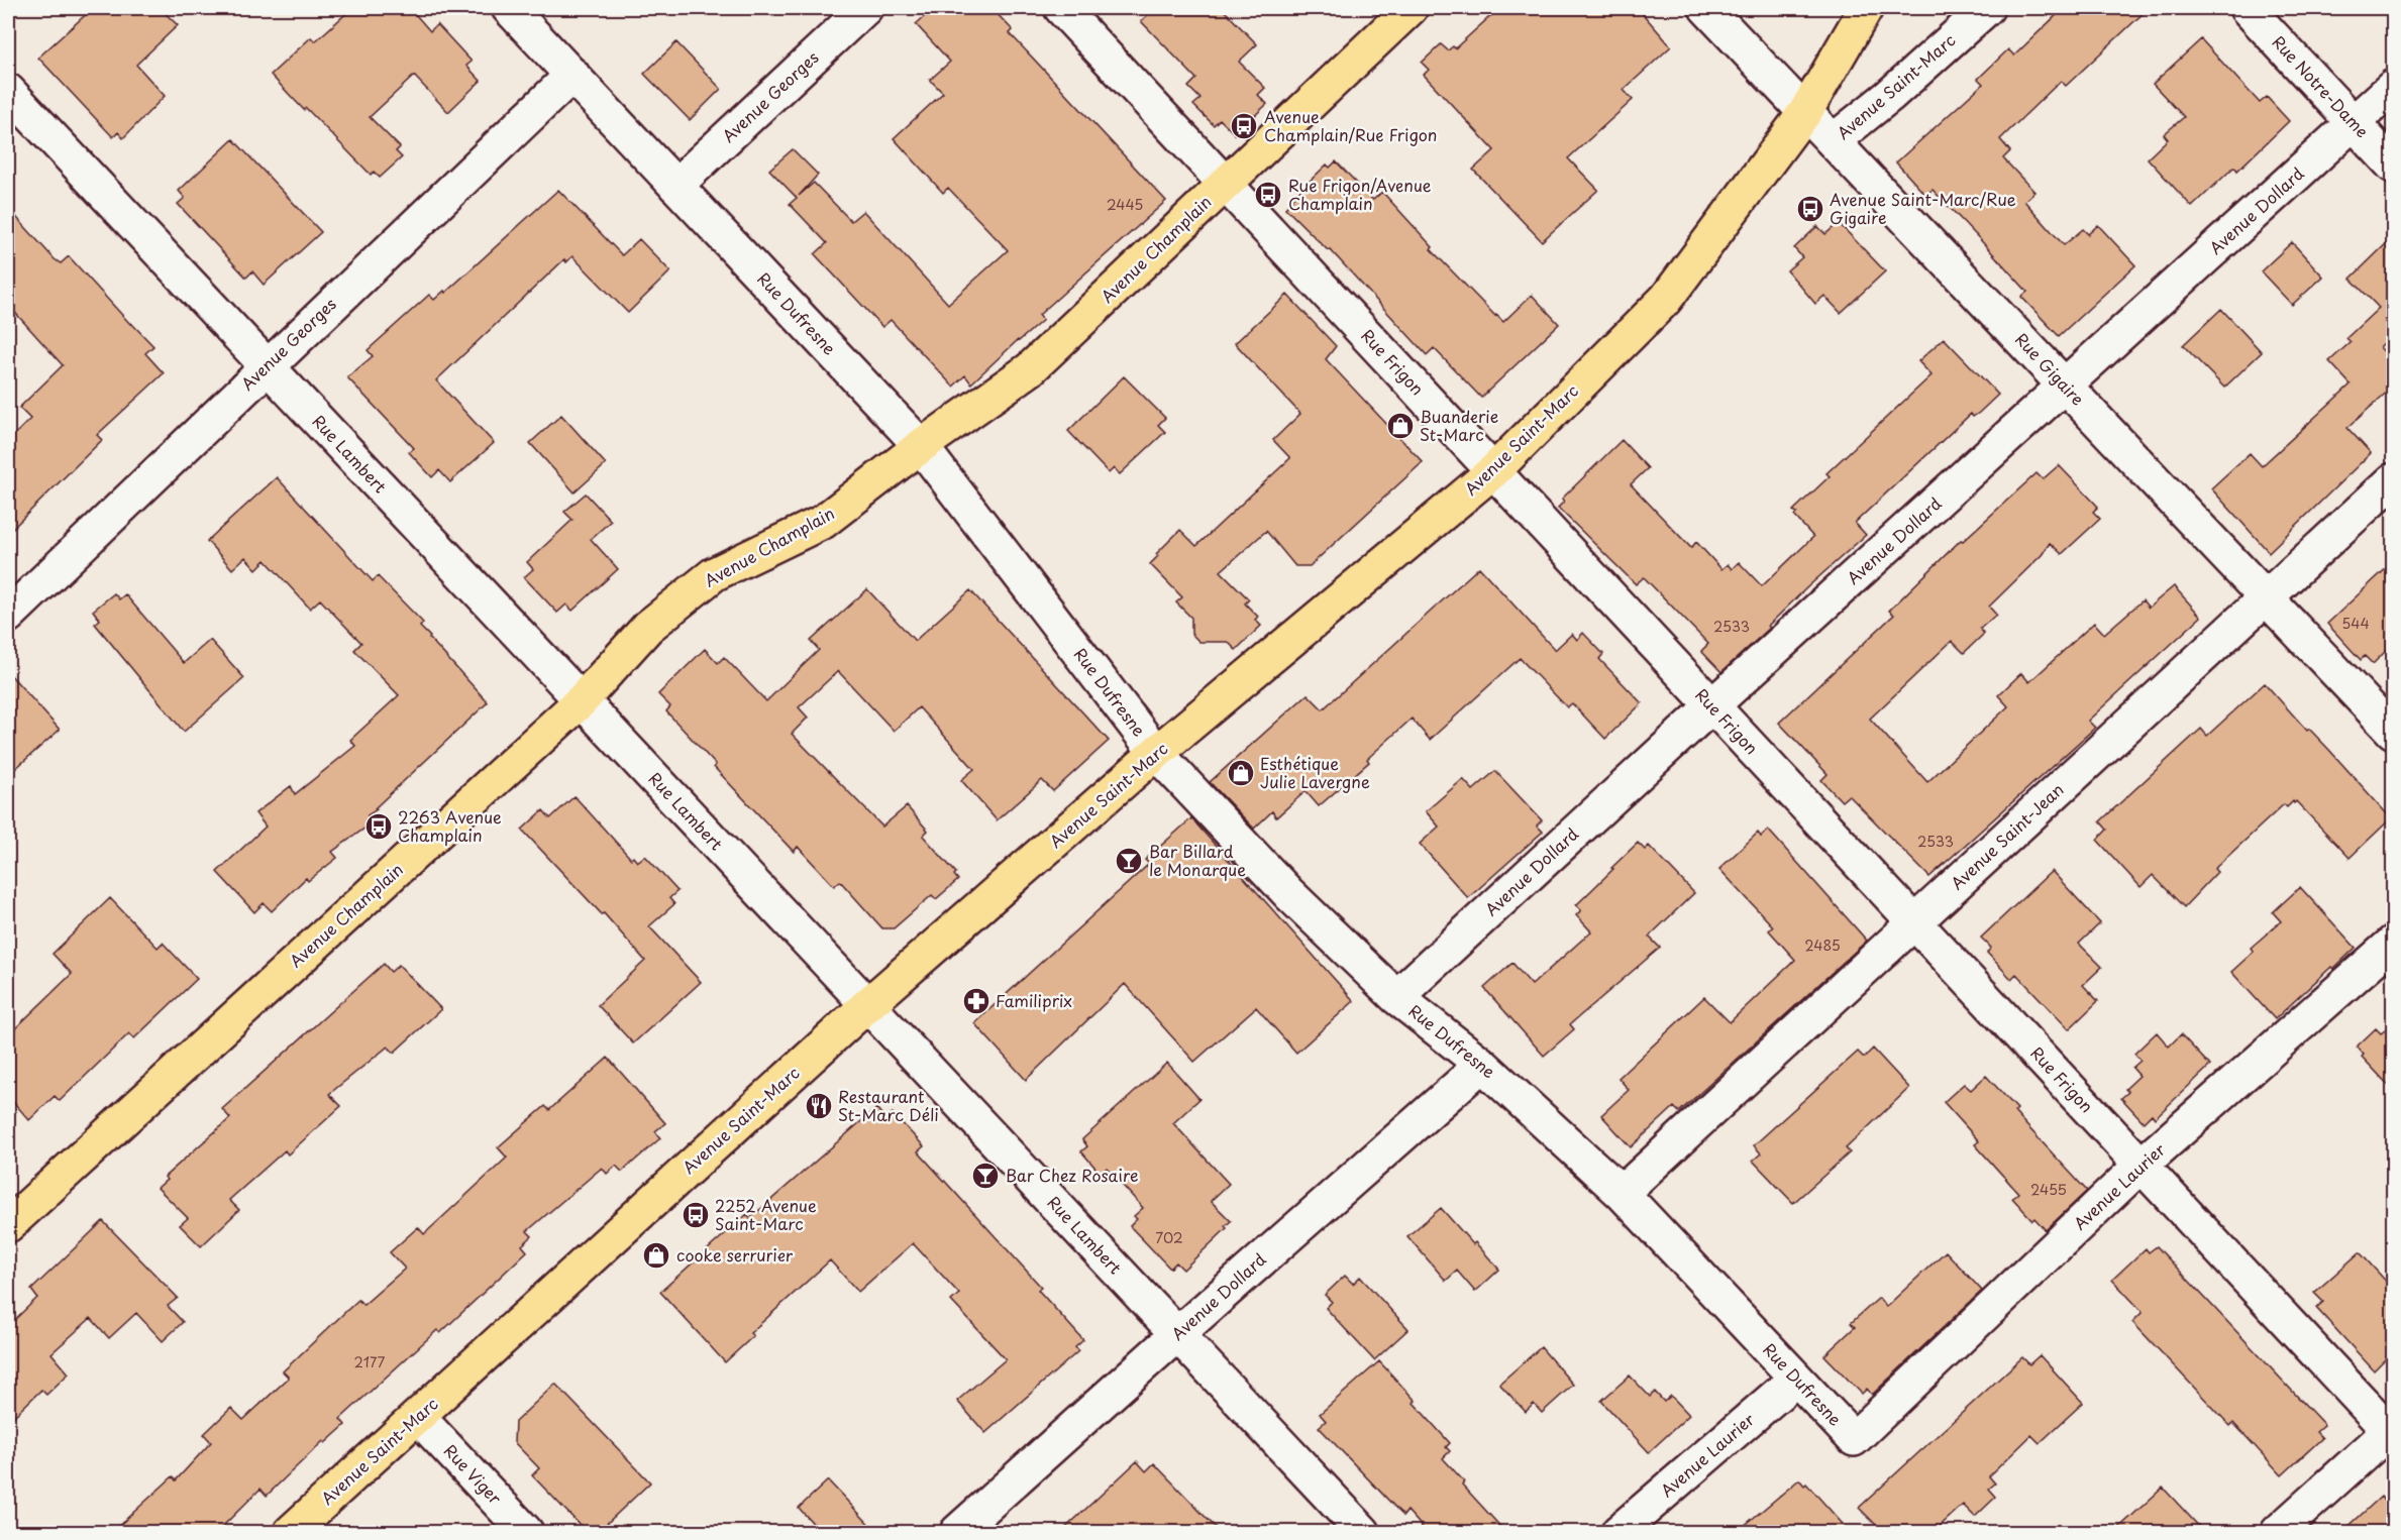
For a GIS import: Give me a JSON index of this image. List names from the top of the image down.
{
  "streets": {
    "main road": ["Avenue Saint-Marc", "Avenue Champlain"],
    "street": [
      "Rue Notre-Dame",
      "Avenue Georges",
      "Avenue Dollard",
      "Rue Dufresne",
      "Rue Frigon",
      "Rue Gigaire",
      "Rue Lambert",
      "Avenue Saint-Jean",
      "Avenue Laurier",
      "Rue Viger"
    ]
  },
  "crossings": [
    ["Avenue Saint-Marc", "Rue Dufresne"],
    ["Avenue Saint-Marc", "Rue Frigon"],
    ["Avenue Saint-Marc", "Rue Gigaire"],
    ["Avenue Saint-Marc", "Rue Lambert"],
    ["Avenue Saint-Marc", "Rue Viger"],
    ["Rue Notre-Dame", "Avenue Dollard"],
    ["Avenue Georges", "Rue Dufresne"],
    ["Avenue Georges", "Rue Lambert"],
    ["Avenue Dollard", "Rue Dufresne"],
    ["Avenue Dollard", "Rue Frigon"],
    ["Avenue Dollard", "Rue Gigaire"],
    ["Avenue Dollard", "Rue Lambert"],
    ["Avenue Champlain", "Rue Dufresne"],
    ["Avenue Champlain", "Rue Frigon"],
    ["Avenue Champlain", "Rue Lambert"],
    ["Rue Dufresne", "Avenue Saint-Jean"],
    ["Rue Dufresne", "Avenue Laurier"],
    ["Rue Frigon", "Avenue Saint-Jean"],
    ["Rue Frigon", "Avenue Laurier"],
    ["Rue Gigaire", "Avenue Saint-Jean"]
  ],
  "places": {
    "bus stop": [
      "Avenue Champlain/Rue Frigon",
      "Rue Frigon/Avenue Champlain",
      "Avenue Saint-Marc/Rue Gigaire",
      "2263 Avenue Champlain",
      "2252 Avenue Saint-Marc"
    ],
    "shop": ["Buanderie St-Marc", "Esthétique Julie Lavergne", "cooke serrurier"],
    "bar": ["Bar Billard le Monarque", "Bar Chez Rosaire"],
    "pharmacy": ["Familiprix"],
    "restaurant": ["Restaurant St-Marc Déli"]
  },
  "house_numbers": [
    "2445",
    "544",
    "2533",
    "2533",
    "2485",
    "2455",
    "702",
    "2177"
  ]
}
